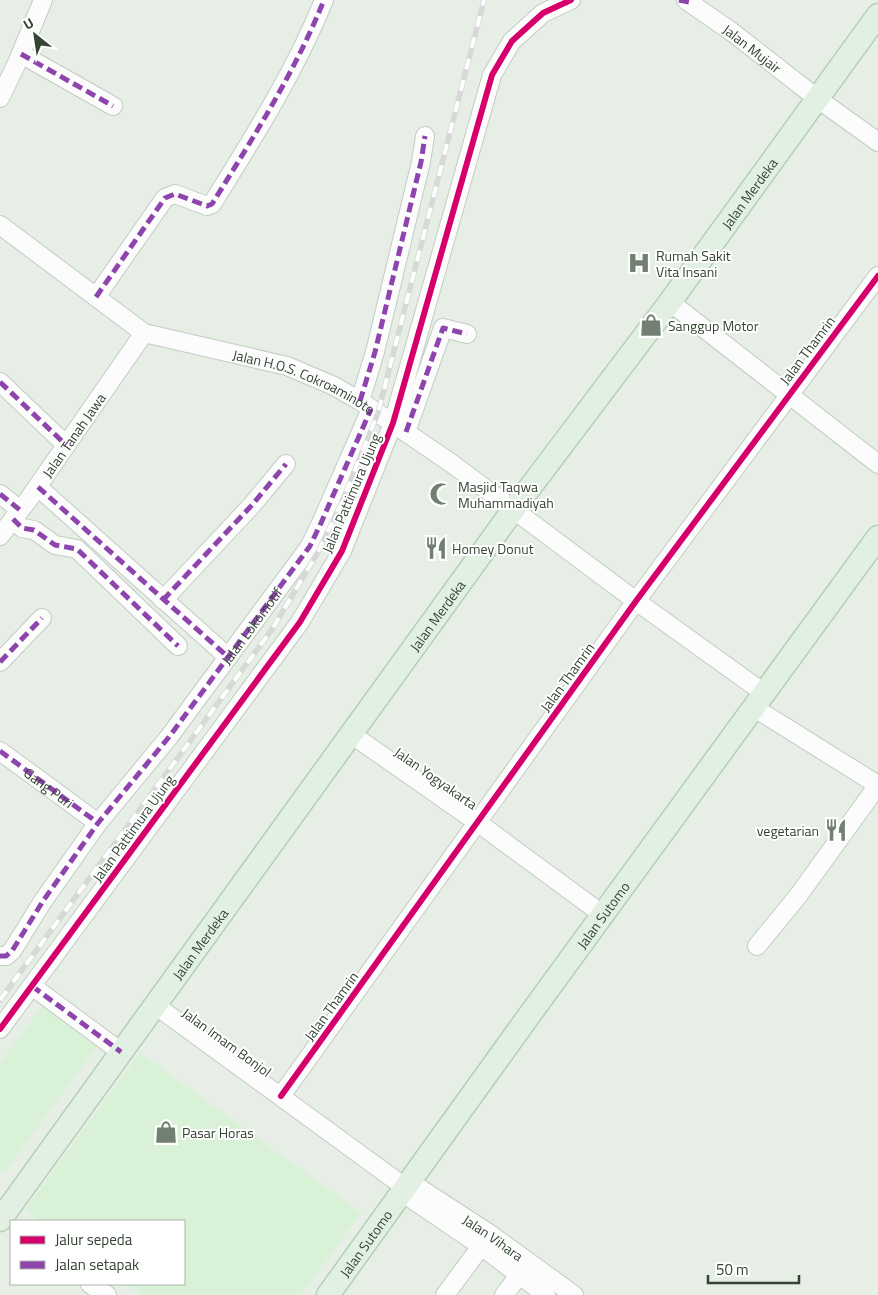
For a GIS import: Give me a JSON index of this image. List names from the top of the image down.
{
  "streets": {
    "main road": ["Jalan Merdeka", "Jalan Sutomo"],
    "street": [
      "Jalan Mujair",
      "Jalan Thamrin",
      "Jalan H.O.S. Cokroaminoto",
      "Jalan Tanah Jawa",
      "Jalan Pattimura Ujung",
      "Jalan Lokomotif",
      "Jalan Yogyakarta",
      "Gang Puri",
      "Jalan Imam Bonjol",
      "Jalan Vihara"
    ]
  },
  "crossings": [
    ["Jalan Mujair", "Jalan Merdeka"],
    ["Jalan Merdeka", "Jalan H.O.S. Cokroaminoto"],
    ["Jalan Merdeka", "Jalan Yogyakarta"],
    ["Jalan Merdeka", "Jalan Imam Bonjol"],
    ["Jalan Thamrin", "Jalan H.O.S. Cokroaminoto"],
    ["Jalan Thamrin", "Jalan Yogyakarta"],
    ["Jalan Thamrin", "Jalan Imam Bonjol"],
    ["Jalan H.O.S. Cokroaminoto", "Jalan Tanah Jawa"],
    ["Jalan H.O.S. Cokroaminoto", "Jalan Pattimura Ujung"],
    ["Jalan H.O.S. Cokroaminoto", "Jalan Lokomotif"],
    ["Jalan H.O.S. Cokroaminoto", "Jalan Sutomo"],
    ["Jalan Lokomotif", "Gang Puri"],
    ["Jalan Yogyakarta", "Jalan Sutomo"],
    ["Jalan Sutomo", "Jalan Imam Bonjol"],
    ["Jalan Sutomo", "Jalan Vihara"],
    ["Jalan Imam Bonjol", "Jalan Vihara"]
  ],
  "places": {
    "hospital": ["Rumah Sakit Vita Insani"],
    "shop": ["Sanggup Motor", "Pasar Horas"],
    "mosque": ["Masjid Taqwa Muhammadiyah"],
    "restaurant": ["Homey Donut", "vegetarian"]
  },
  "legend": ["Jalur sepeda", "Jalan setapak"],
  "scale_bar": "50 m",
  "north": "top left"
}
